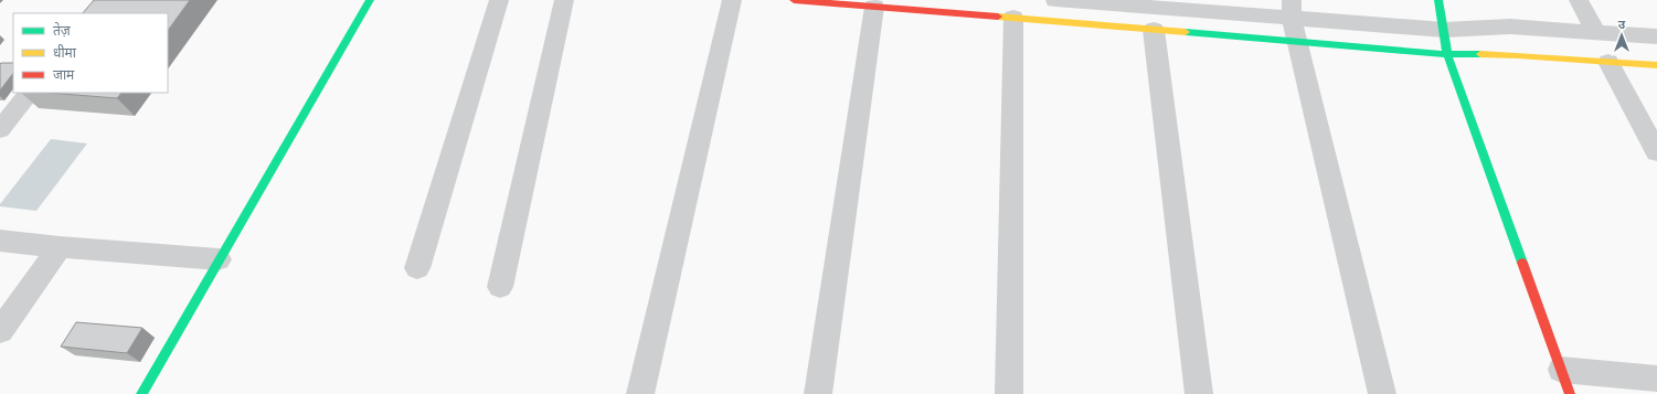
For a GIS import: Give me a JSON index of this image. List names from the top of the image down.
{
  "legend": ["तेज़", "धीमा", "जाम"],
  "north": "top"
}
